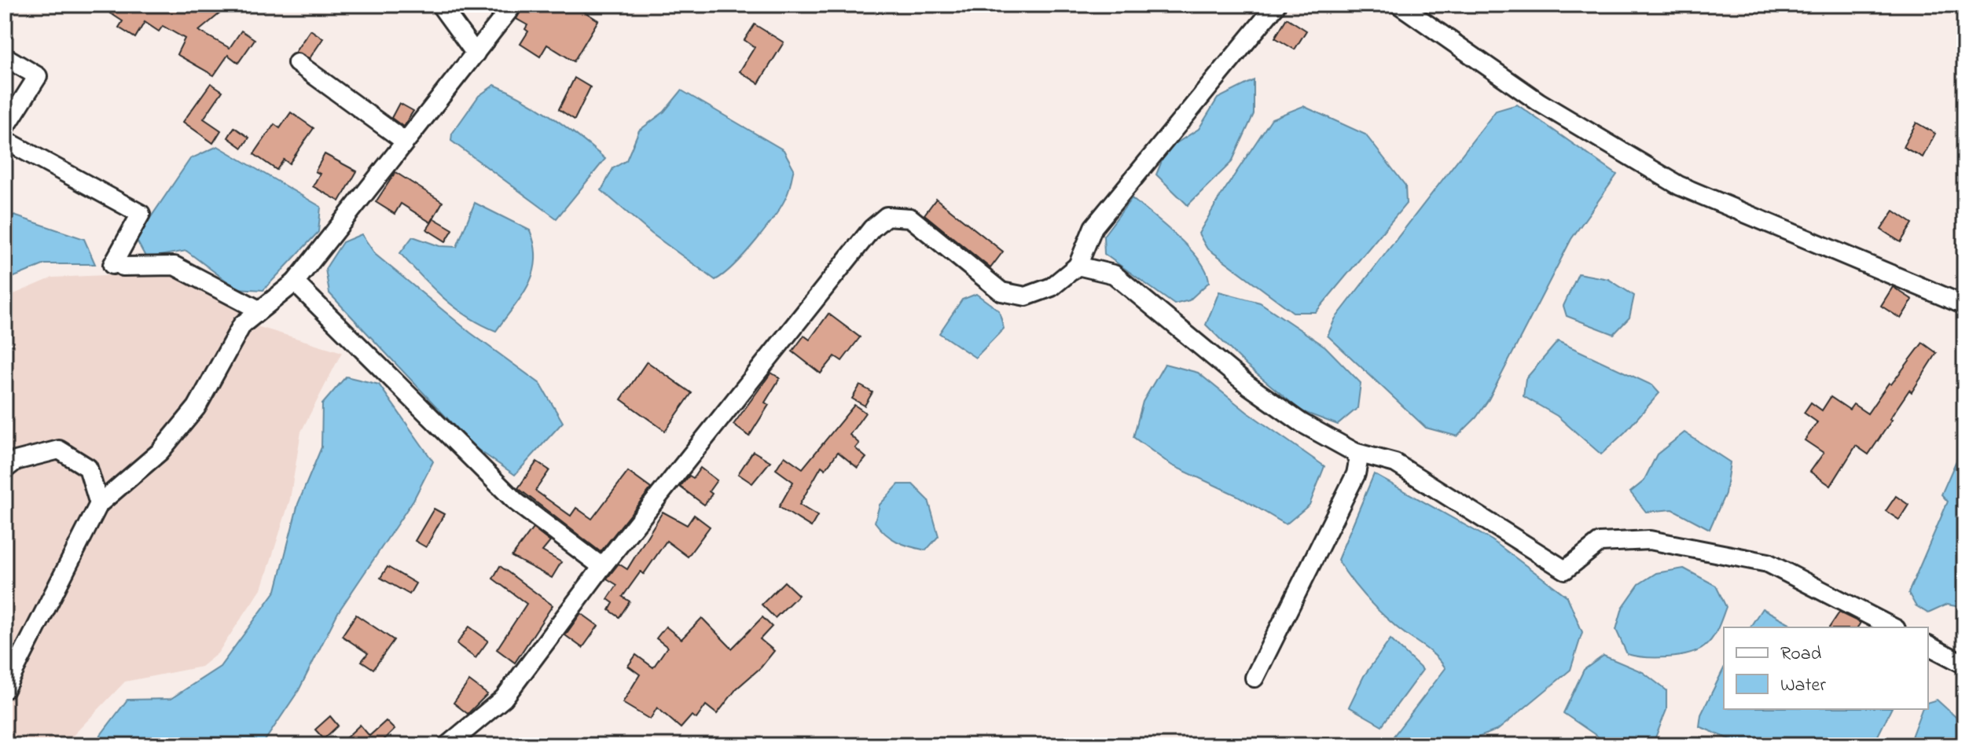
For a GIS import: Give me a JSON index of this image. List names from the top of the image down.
{
  "legend": ["Road", "Water"]
}
